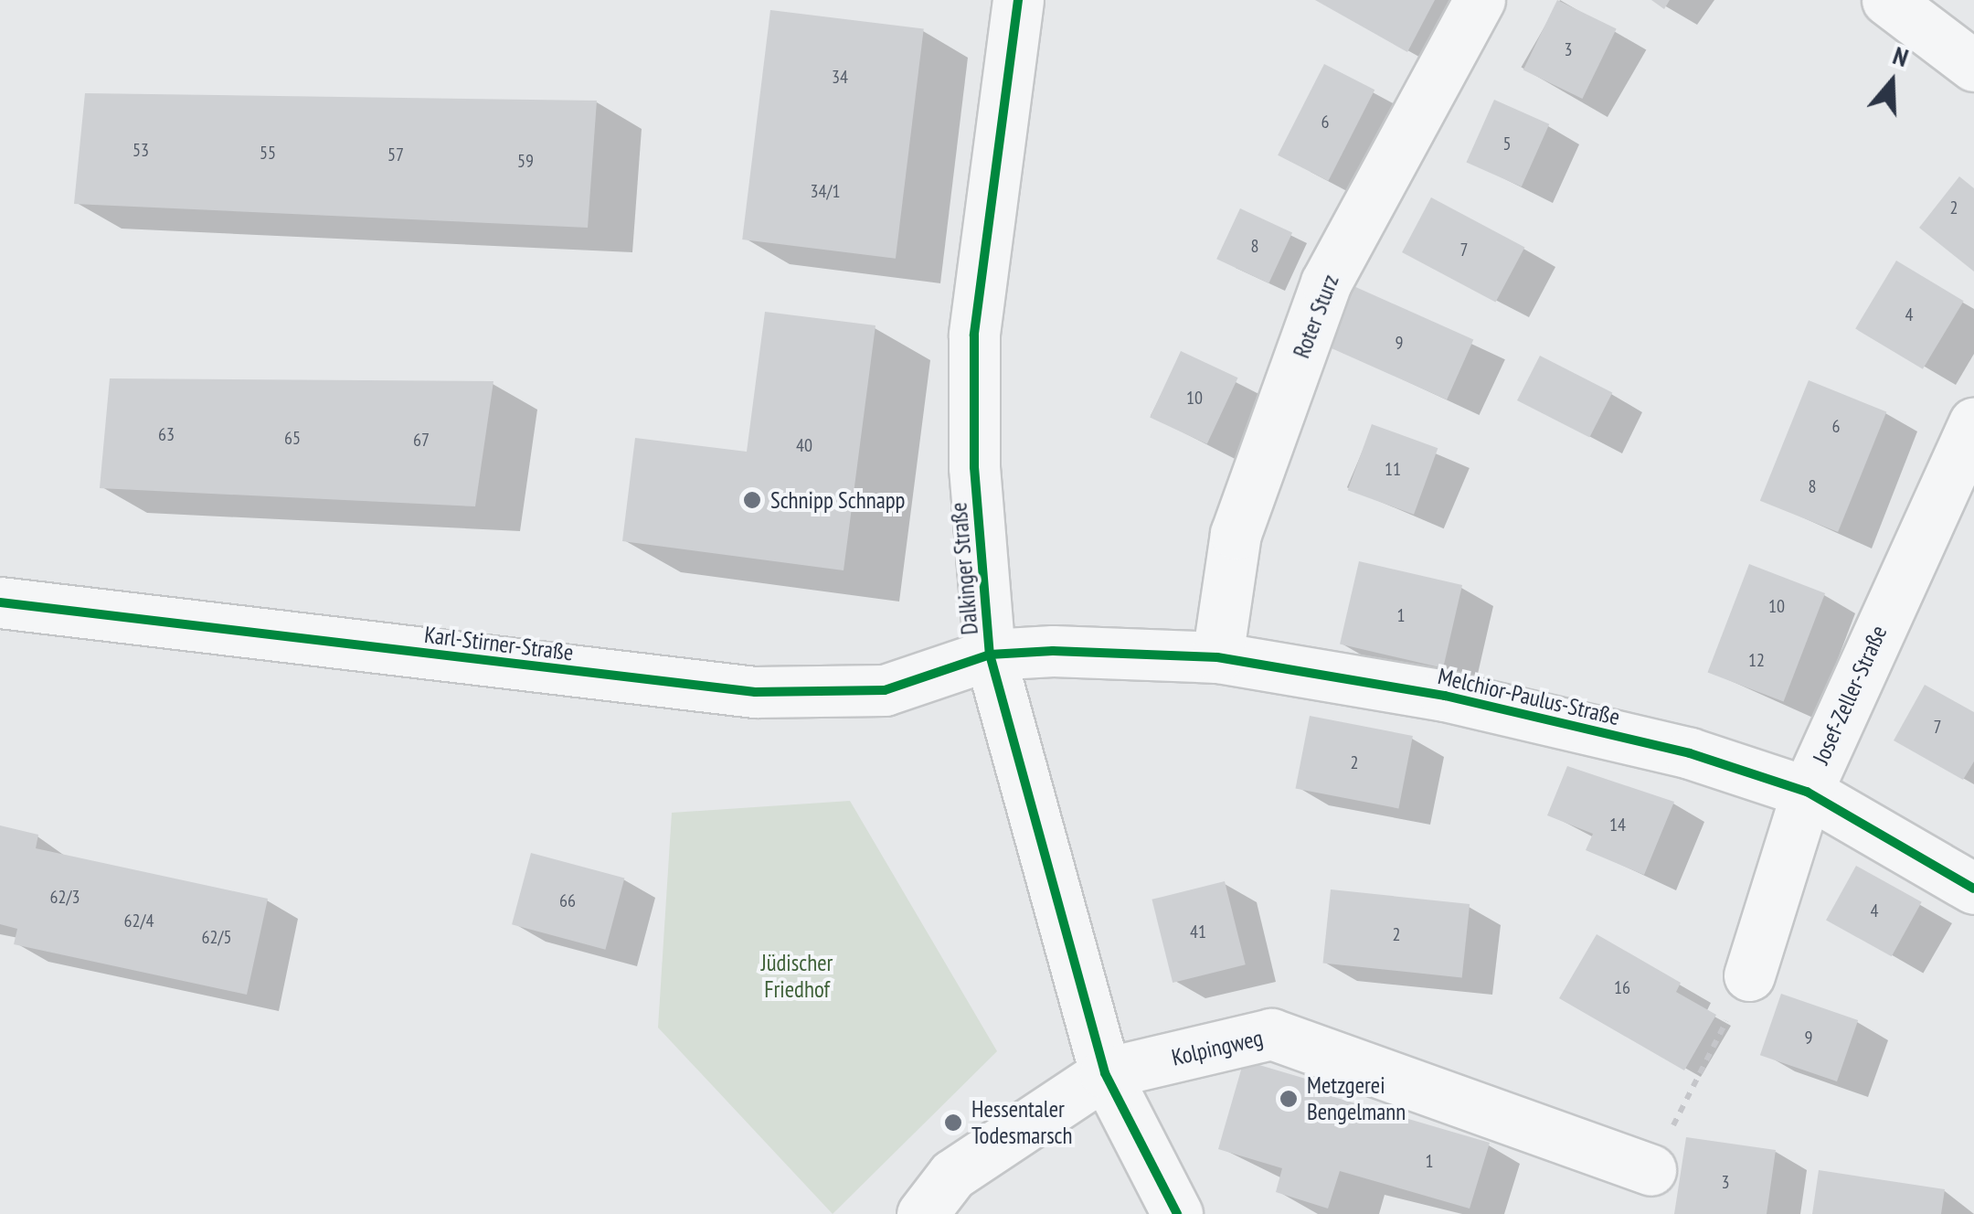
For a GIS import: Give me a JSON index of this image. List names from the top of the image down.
{
  "streets": {
    "street": [
      "Roter Sturz",
      "Dalkinger Straße",
      "Karl-Stirner-Straße",
      "Josef-Zeller-Straße",
      "Melchior-Paulus-Straße",
      "Kolpingweg"
    ]
  },
  "crossings": [
    ["Roter Sturz", "Melchior-Paulus-Straße"],
    ["Dalkinger Straße", "Karl-Stirner-Straße"],
    ["Dalkinger Straße", "Melchior-Paulus-Straße"],
    ["Dalkinger Straße", "Kolpingweg"],
    ["Karl-Stirner-Straße", "Melchior-Paulus-Straße"],
    ["Josef-Zeller-Straße", "Melchior-Paulus-Straße"]
  ],
  "parks": ["Jüdischer Friedhof"],
  "places": ["Schnipp Schnapp", "Metzgerei Bengelmann", "Hessentaler Todesmarsch"],
  "house_numbers": [
    "3",
    "34",
    "6",
    "5",
    "53",
    "55",
    "57",
    "59",
    "34/1",
    "2",
    "8",
    "7",
    "4",
    "9",
    "10",
    "6",
    "63",
    "65",
    "67",
    "40",
    "11",
    "8",
    "10",
    "1",
    "12",
    "7",
    "2",
    "14",
    "62/3",
    "66",
    "4",
    "62/4",
    "41",
    "2",
    "62/5",
    "16",
    "9",
    "1",
    "3"
  ],
  "north": "top"
}
